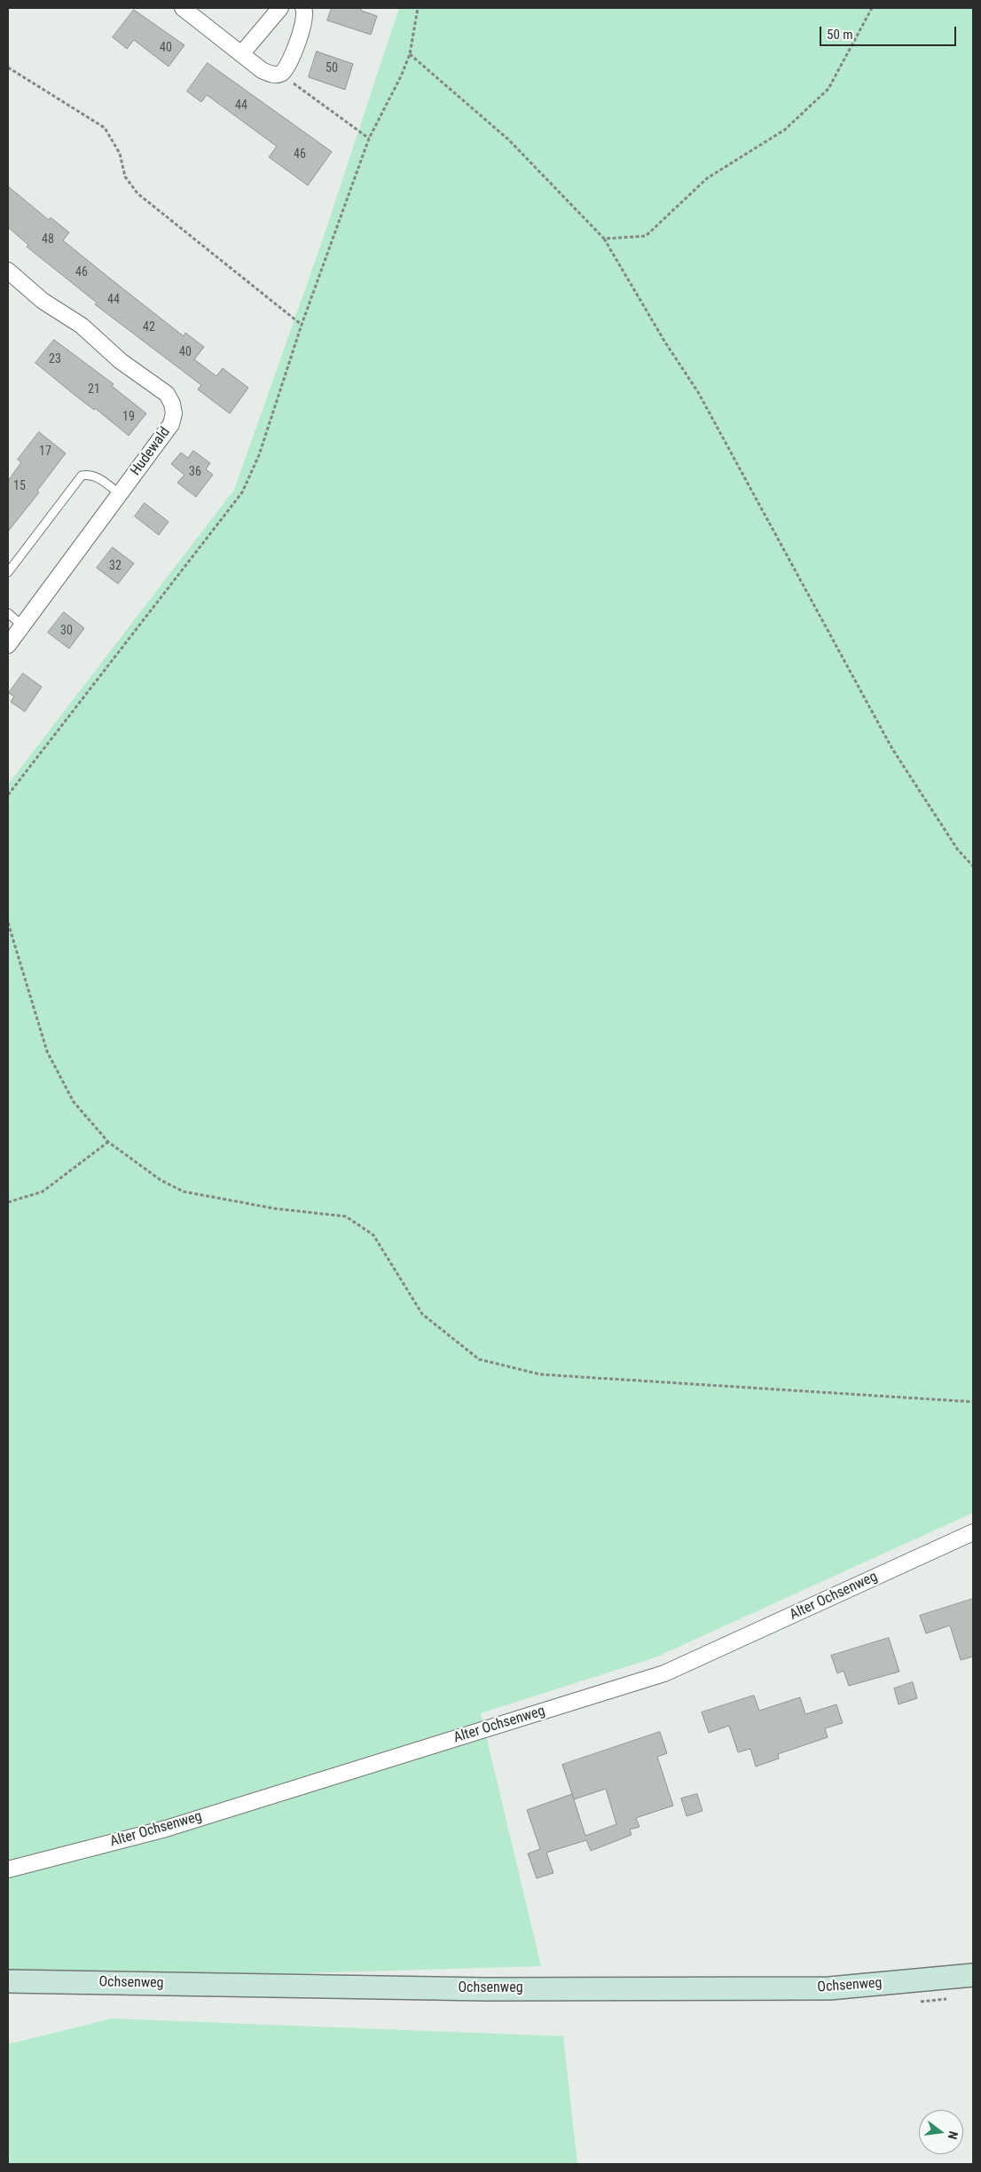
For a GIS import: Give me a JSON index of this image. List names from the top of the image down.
{
  "streets": {
    "main road": ["Ochsenweg"],
    "street": ["Hudewald", "Alter Ochsenweg"]
  },
  "house_numbers": [
    "40",
    "50",
    "44",
    "46",
    "48",
    "46",
    "44",
    "42",
    "40",
    "23",
    "21",
    "19",
    "17",
    "36",
    "15",
    "32",
    "30"
  ],
  "scale_bar": "50 m",
  "north": "right"
}
